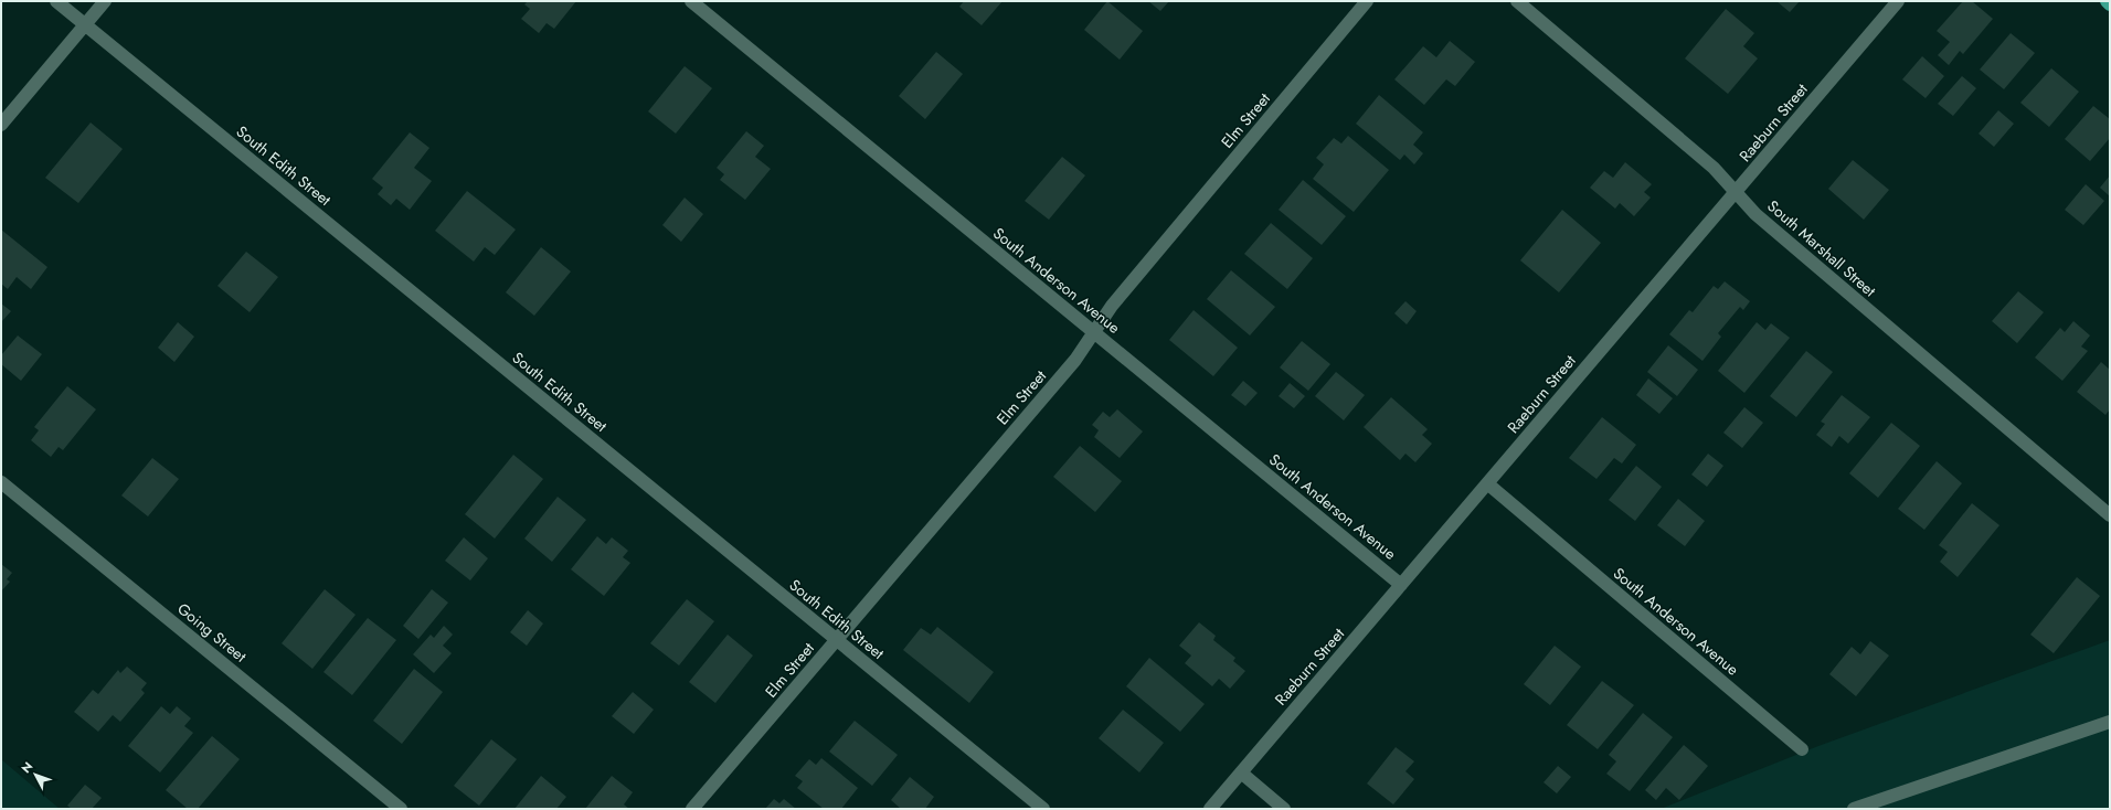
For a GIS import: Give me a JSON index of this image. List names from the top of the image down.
{
  "streets": {
    "street": [
      "Elm Street",
      "Raeburn Street",
      "South Edith Street",
      "South Marshall Street",
      "South Anderson Avenue",
      "Going Street"
    ]
  },
  "crossings": [
    ["Elm Street", "South Edith Street"],
    ["Elm Street", "South Anderson Avenue"],
    ["Raeburn Street", "South Marshall Street"],
    ["Raeburn Street", "South Anderson Avenue"]
  ],
  "north": "top left"
}
